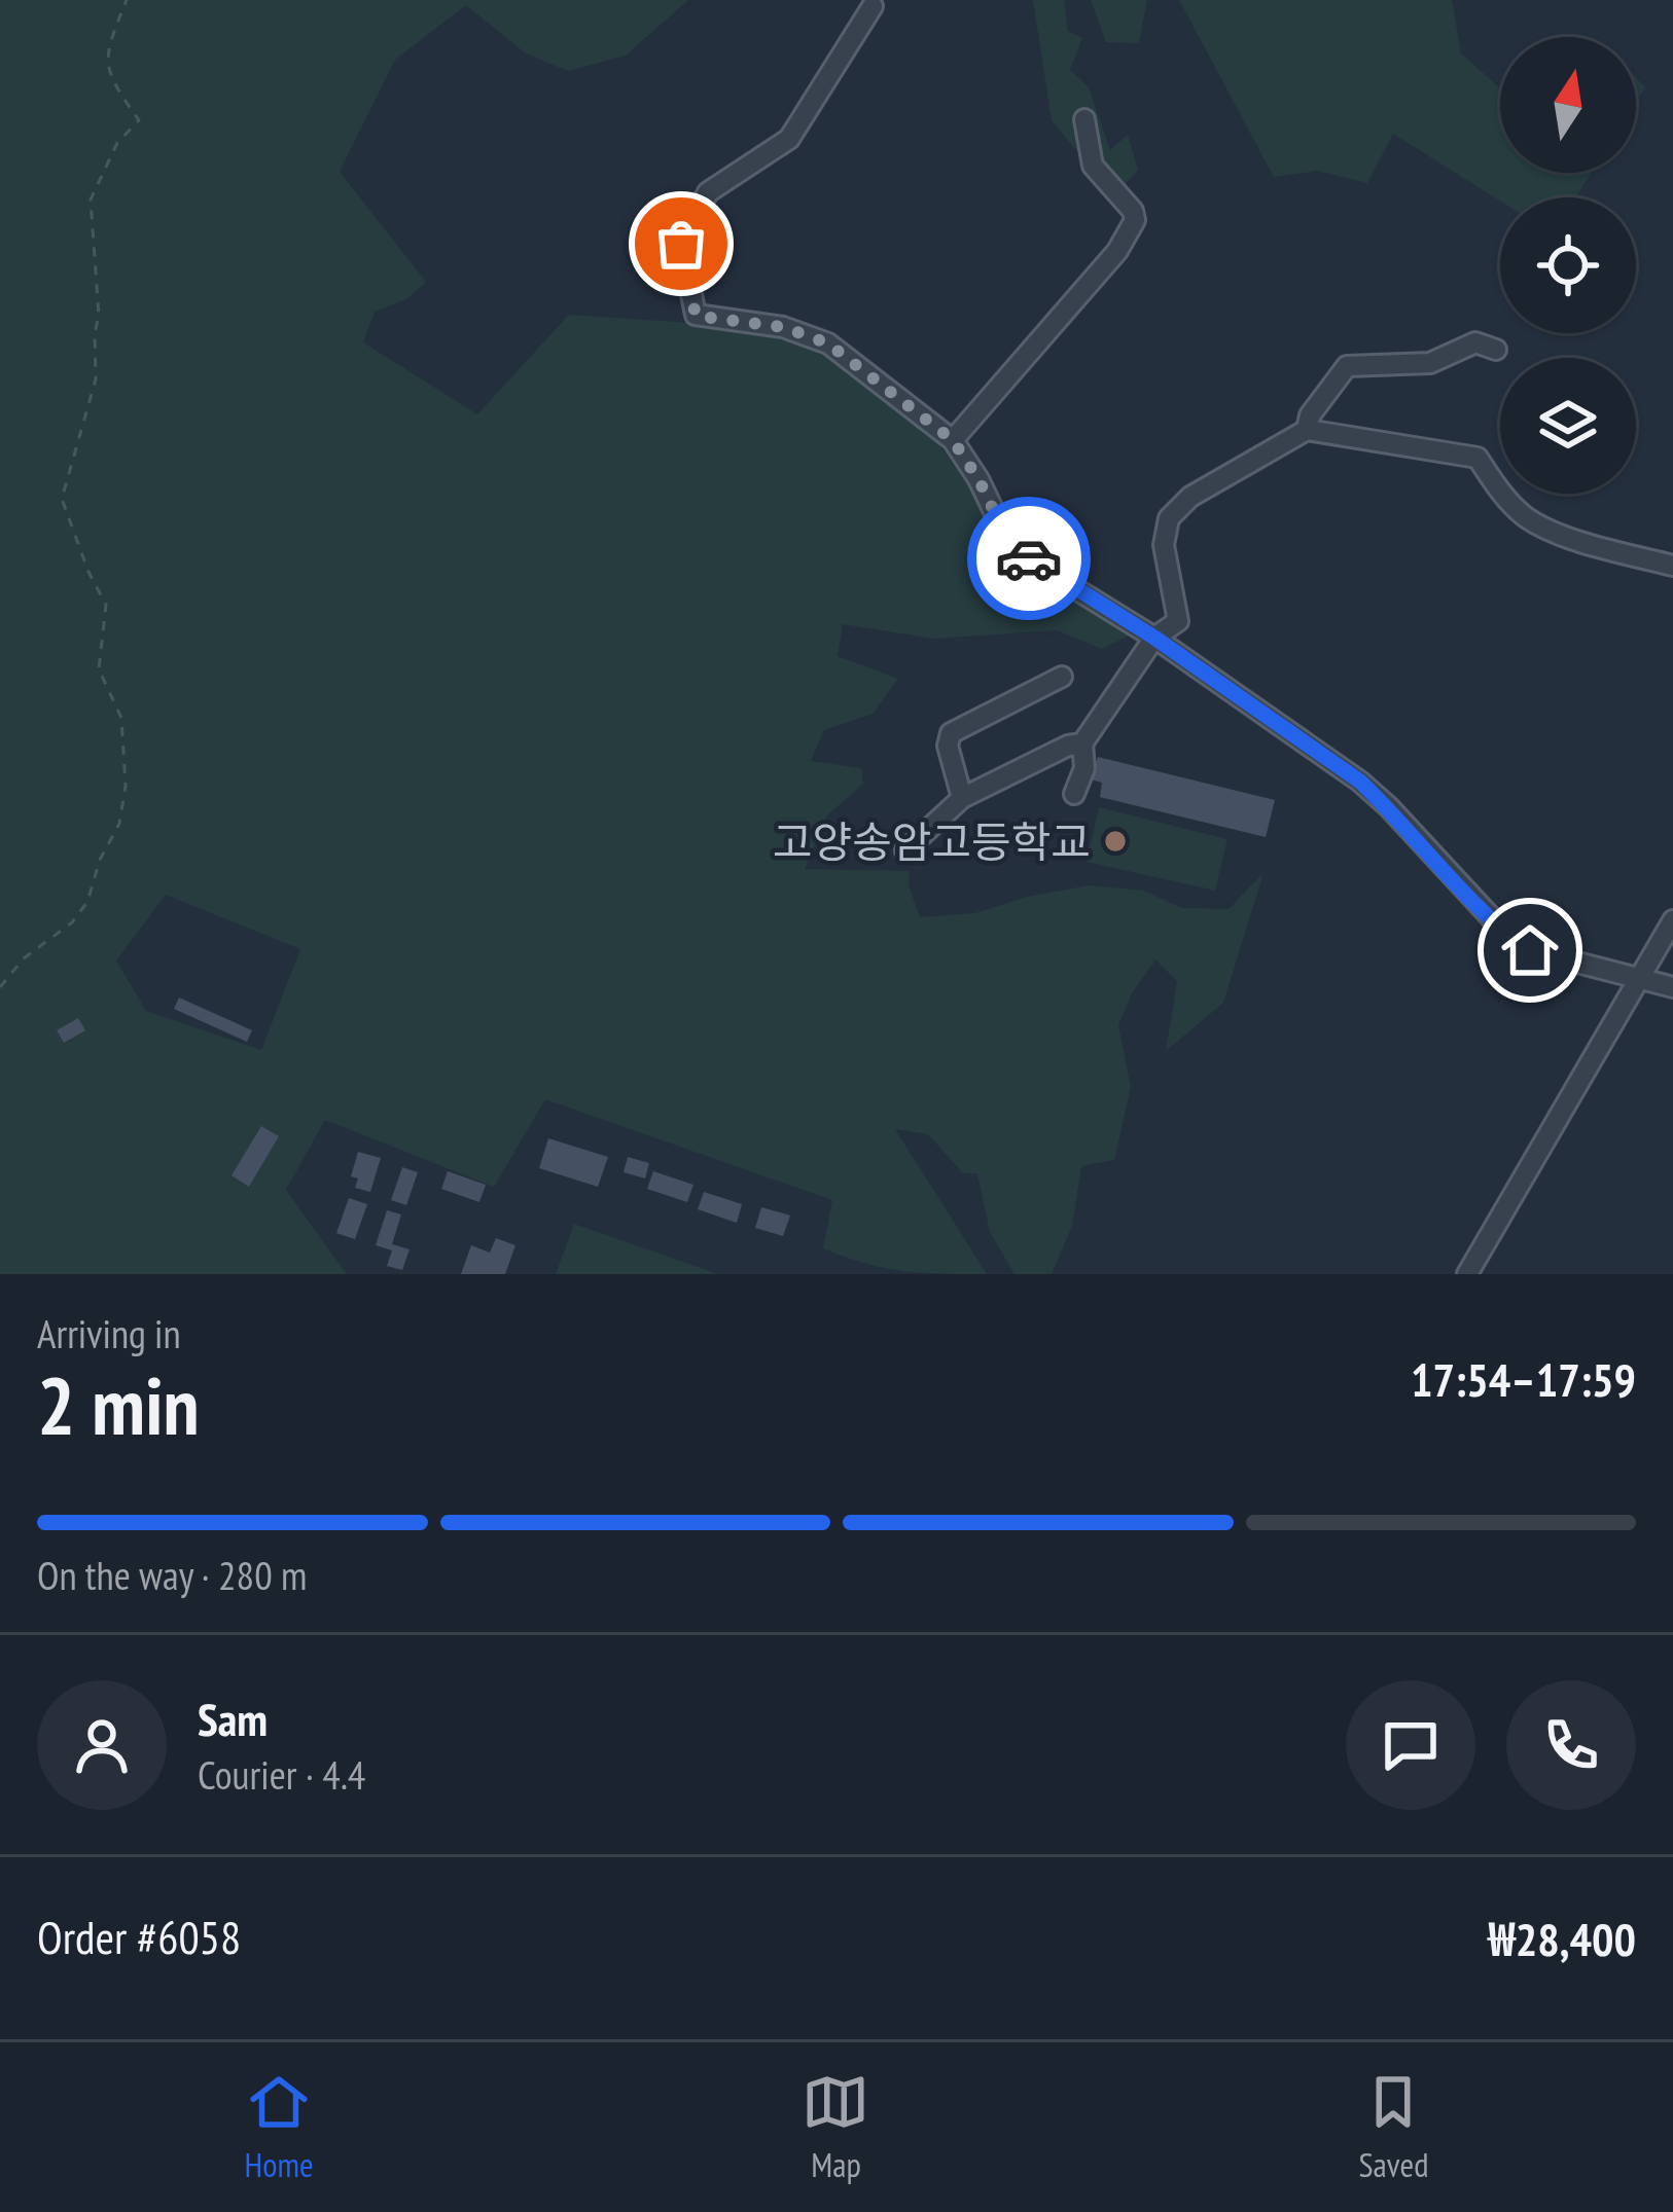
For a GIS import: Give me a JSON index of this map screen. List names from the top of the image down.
{
  "places": ["고양송암고등학교"],
  "north": "top",
  "page": {
    "heading": ["2 min", "Arriving in", "17:54–17:59"],
    "panel": [
      "Sam",
      "Courier · 4.4",
      "Order #6058",
      "₩28,400"
    ],
    "bar": "On the way · 280 m",
    "tabs": ["Home", "Map", "Saved"]
  }
}
